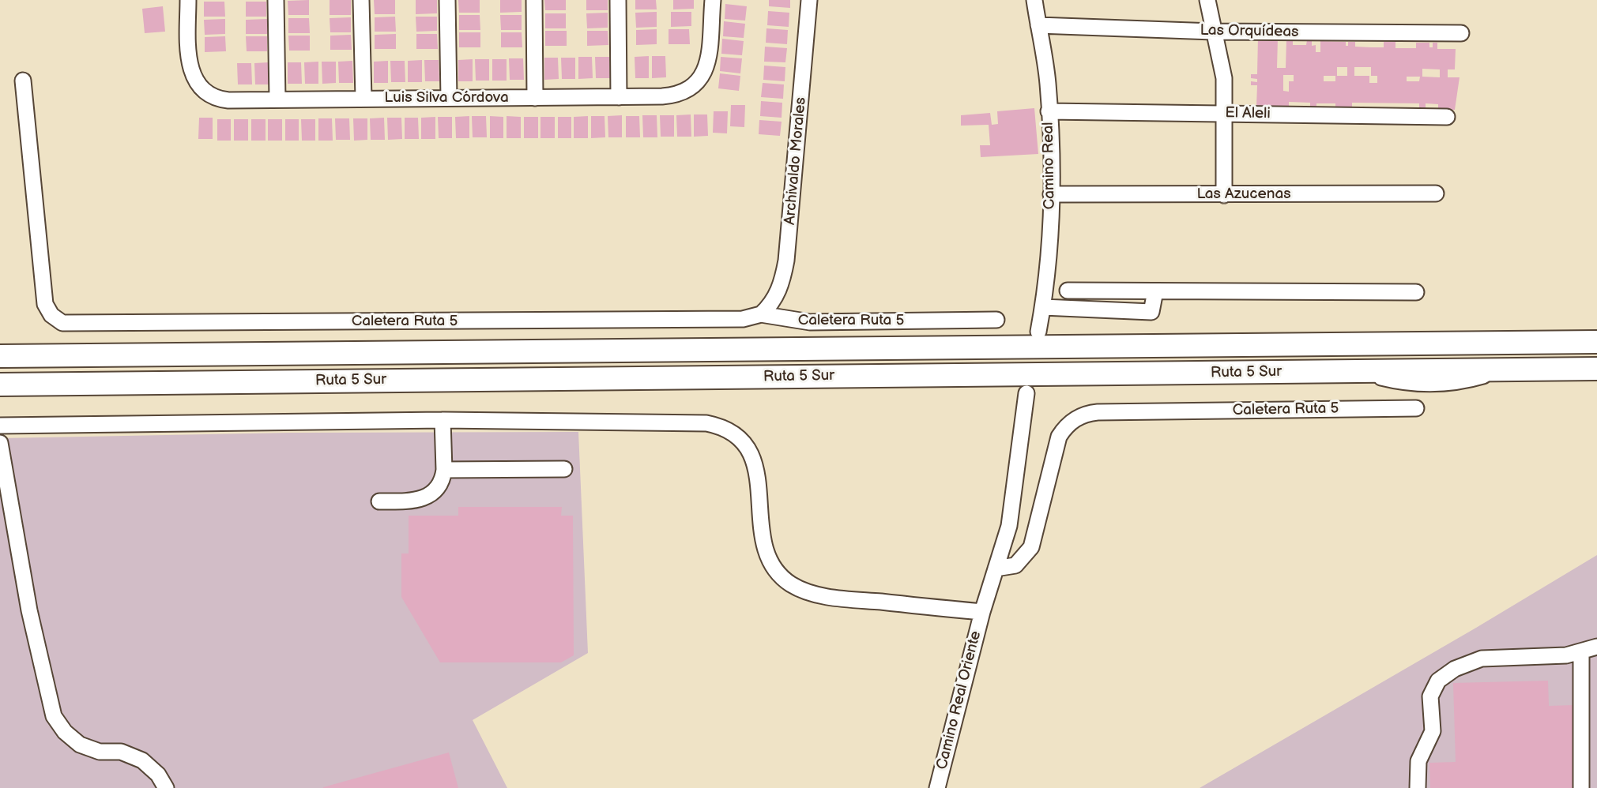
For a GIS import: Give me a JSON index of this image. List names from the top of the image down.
{
  "streets": {
    "highway": ["Ruta 5 Sur"],
    "street": [
      "Las Orquídeas",
      "Luis Silva Córdova",
      "El Aleli",
      "Archivaldo Morales",
      "Camino Real",
      "Las Azucenas",
      "Caletera Ruta 5",
      "Camino Real Oriente"
    ]
  },
  "crossings": [
    ["Las Orquídeas", "Camino Real"],
    ["El Aleli", "Camino Real"],
    ["Archivaldo Morales", "Caletera Ruta 5"],
    ["Camino Real", "Las Azucenas"]
  ]
}
